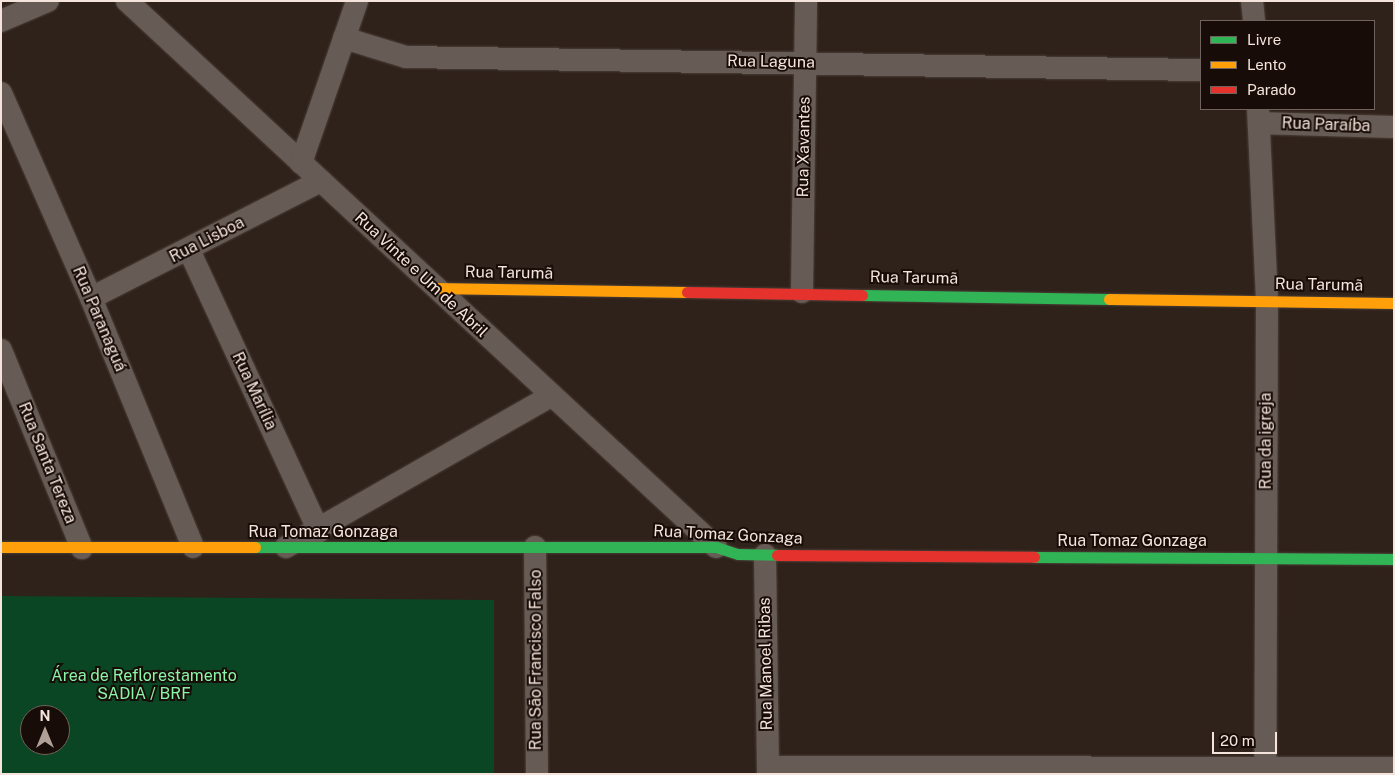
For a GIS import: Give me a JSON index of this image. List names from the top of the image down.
{
  "streets": {
    "street": [
      "Rua Laguna",
      "Rua Paraíba",
      "Rua Xavantes",
      "Rua Lisboa",
      "Rua Tarumã",
      "Rua Vinte e Um de Abril",
      "Rua Paranaguá",
      "Rua Marília",
      "Rua da igreja",
      "Rua Santa Tereza",
      "Rua Tomaz Gonzaga",
      "Rua São Francisco Falso",
      "Rua Manoel Ribas"
    ]
  },
  "crossings": [
    ["Rua Laguna", "Rua Xavantes"],
    ["Rua Paraíba", "Rua da igreja"],
    ["Rua Xavantes", "Rua Tarumã"],
    ["Rua Lisboa", "Rua Vinte e Um de Abril"],
    ["Rua Lisboa", "Rua Paranaguá"],
    ["Rua Lisboa", "Rua Marília"],
    ["Rua Tarumã", "Rua Vinte e Um de Abril"],
    ["Rua Tarumã", "Rua da igreja"],
    ["Rua Vinte e Um de Abril", "Rua Tomaz Gonzaga"],
    ["Rua Paranaguá", "Rua Tomaz Gonzaga"],
    ["Rua da igreja", "Rua Tomaz Gonzaga"],
    ["Rua Santa Tereza", "Rua Tomaz Gonzaga"],
    ["Rua Tomaz Gonzaga", "Rua São Francisco Falso"],
    ["Rua Tomaz Gonzaga", "Rua Manoel Ribas"]
  ],
  "parks": ["Área de Reflorestamento SADIA / BRF"],
  "legend": ["Livre", "Lento", "Parado"],
  "scale_bar": "20 m",
  "north": "top"
}
